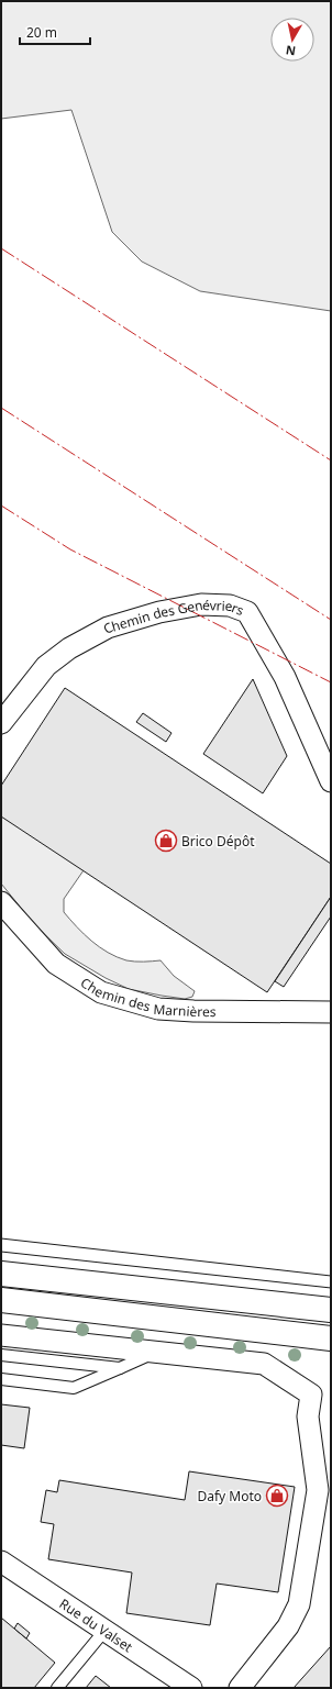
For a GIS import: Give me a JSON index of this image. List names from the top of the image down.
{
  "streets": {
    "street": ["Chemin des Genévriers", "Chemin des Marnières", "Rue du Valset"]
  },
  "places": {
    "shop": ["Brico Dépôt", "Dafy Moto"]
  },
  "scale_bar": "20 m",
  "north": "bottom"
}
